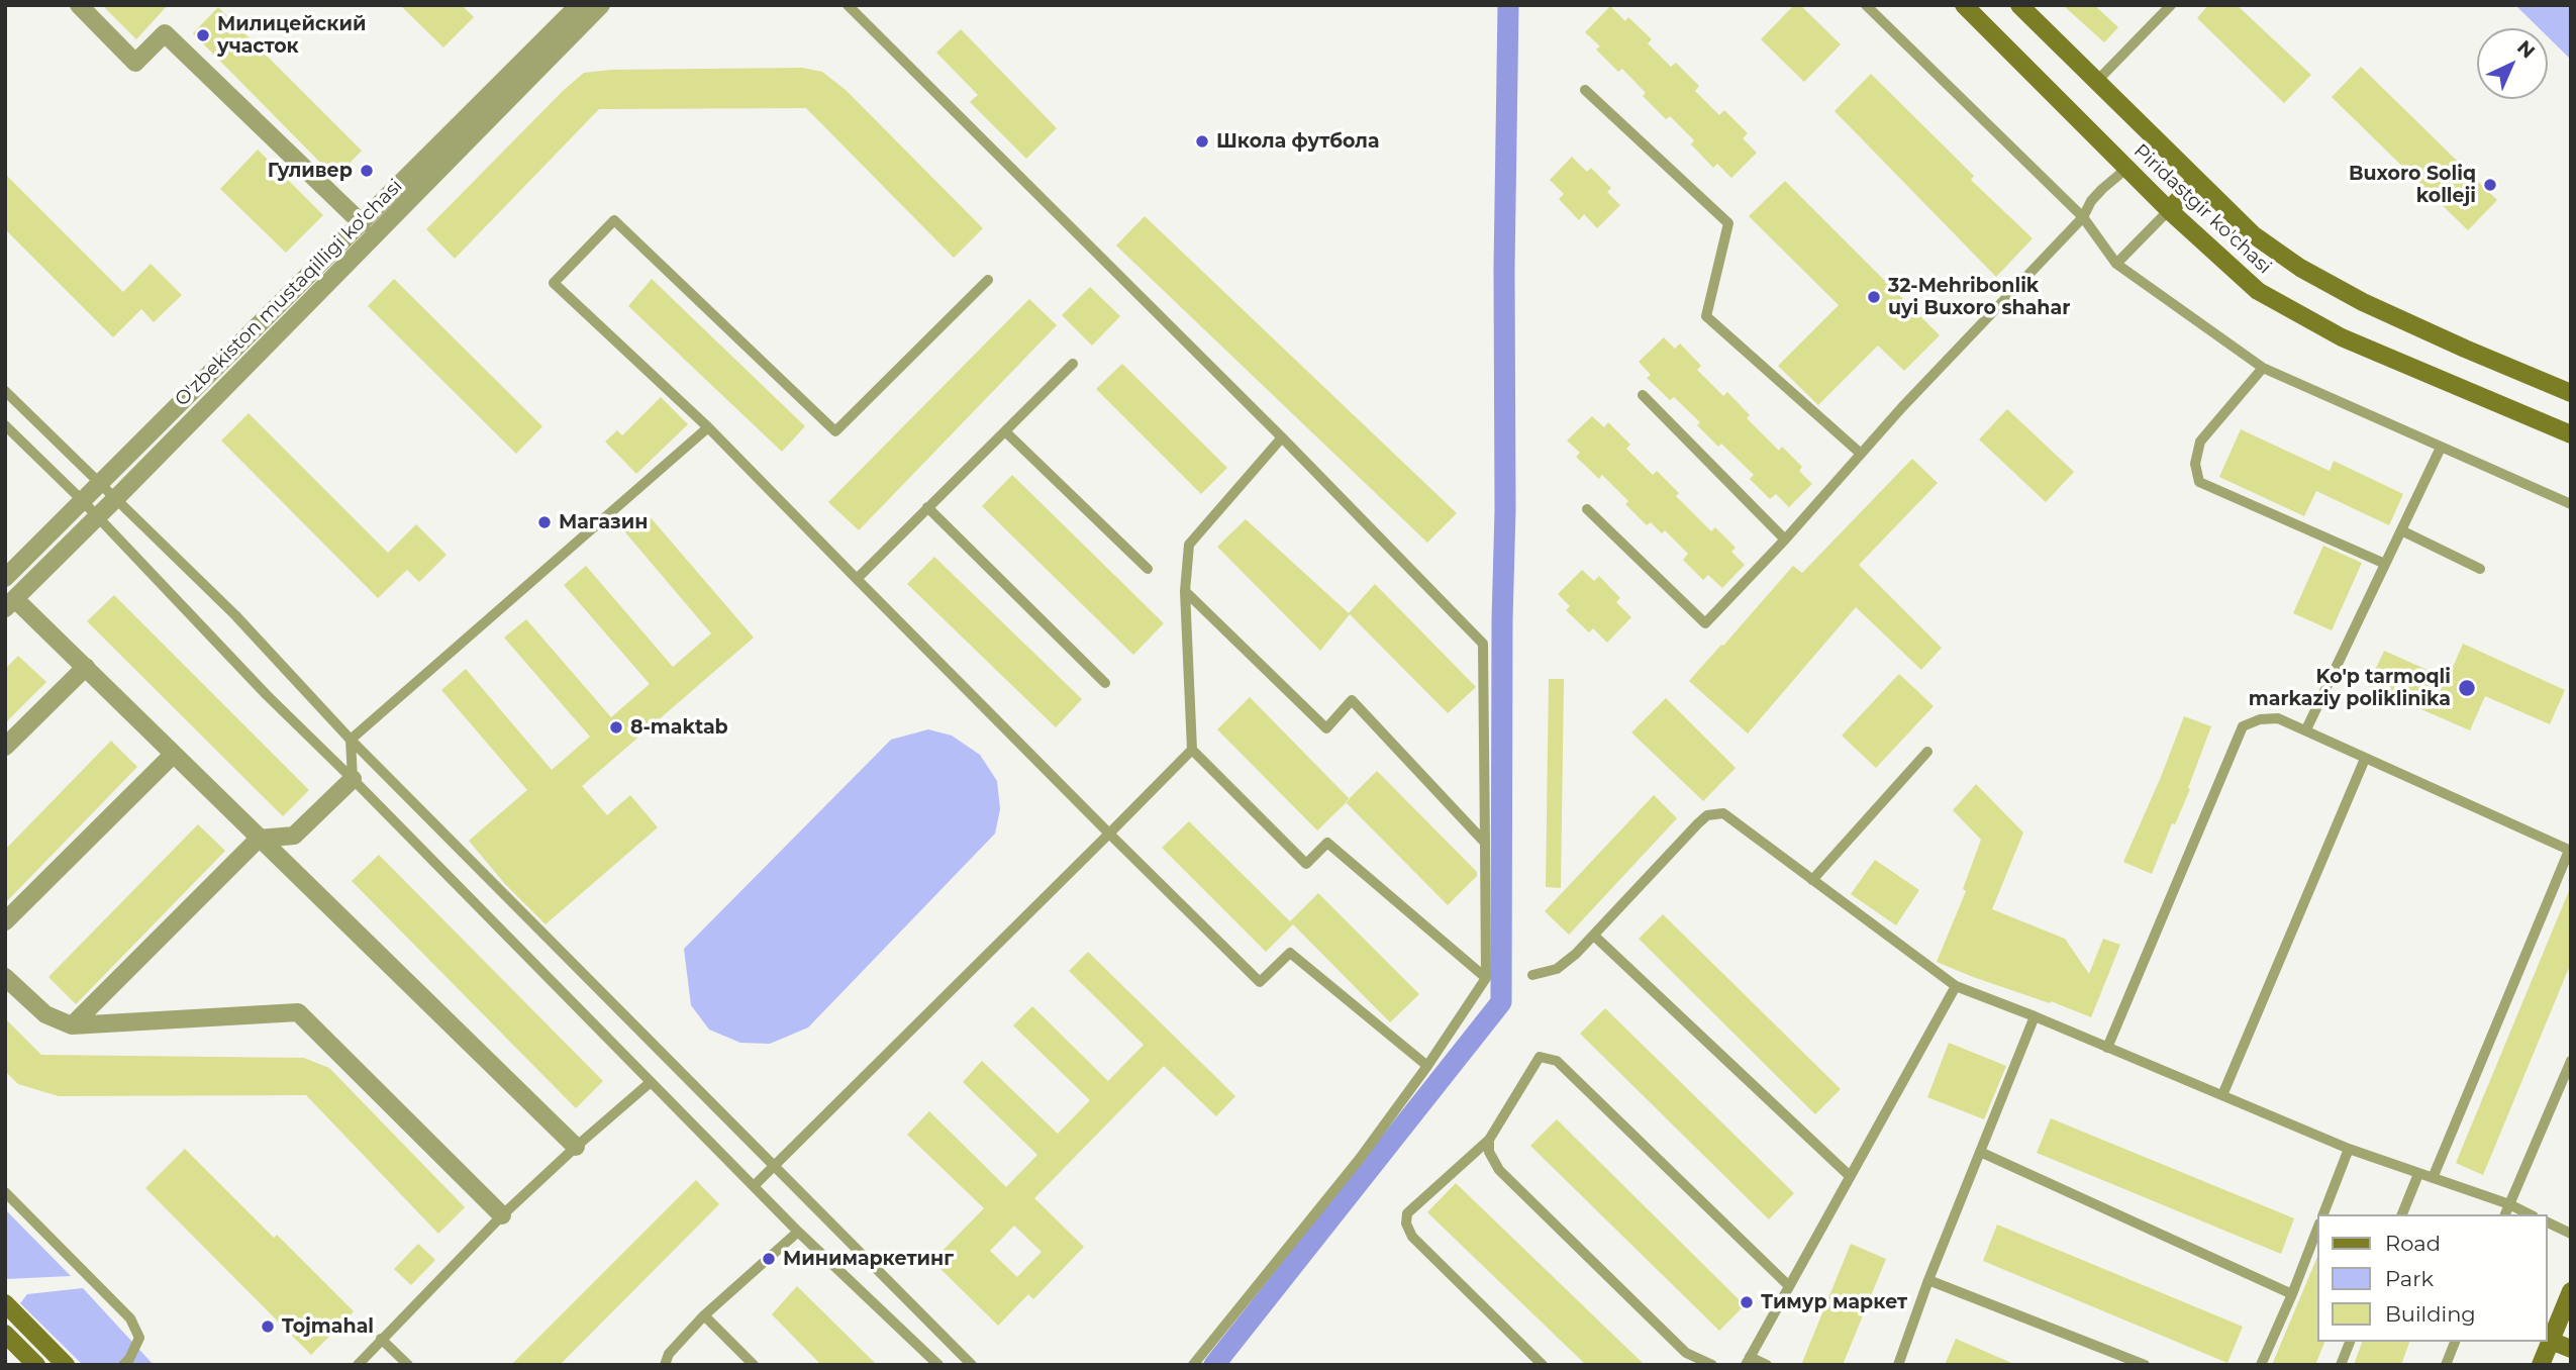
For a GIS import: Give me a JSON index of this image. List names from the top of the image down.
{
  "streets": {
    "main road": ["Piridastgir ko'chasi"],
    "street": ["O'zbekiston mustaqilligi ko'chasi"]
  },
  "places": [
    "Милицейский участок",
    "Школа футбола",
    "Гуливер",
    "Buxoro Soliq kolleji",
    "32-Mehribonlik uyi Buxoro shahar",
    "Магазин",
    "Ko'p tarmoqli markaziy poliklinika",
    "8-maktab",
    "Минимаркетинг",
    "Тимур маркет",
    "Tojmahal"
  ],
  "legend": ["Road", "Park", "Building"],
  "north": "top right"
}
